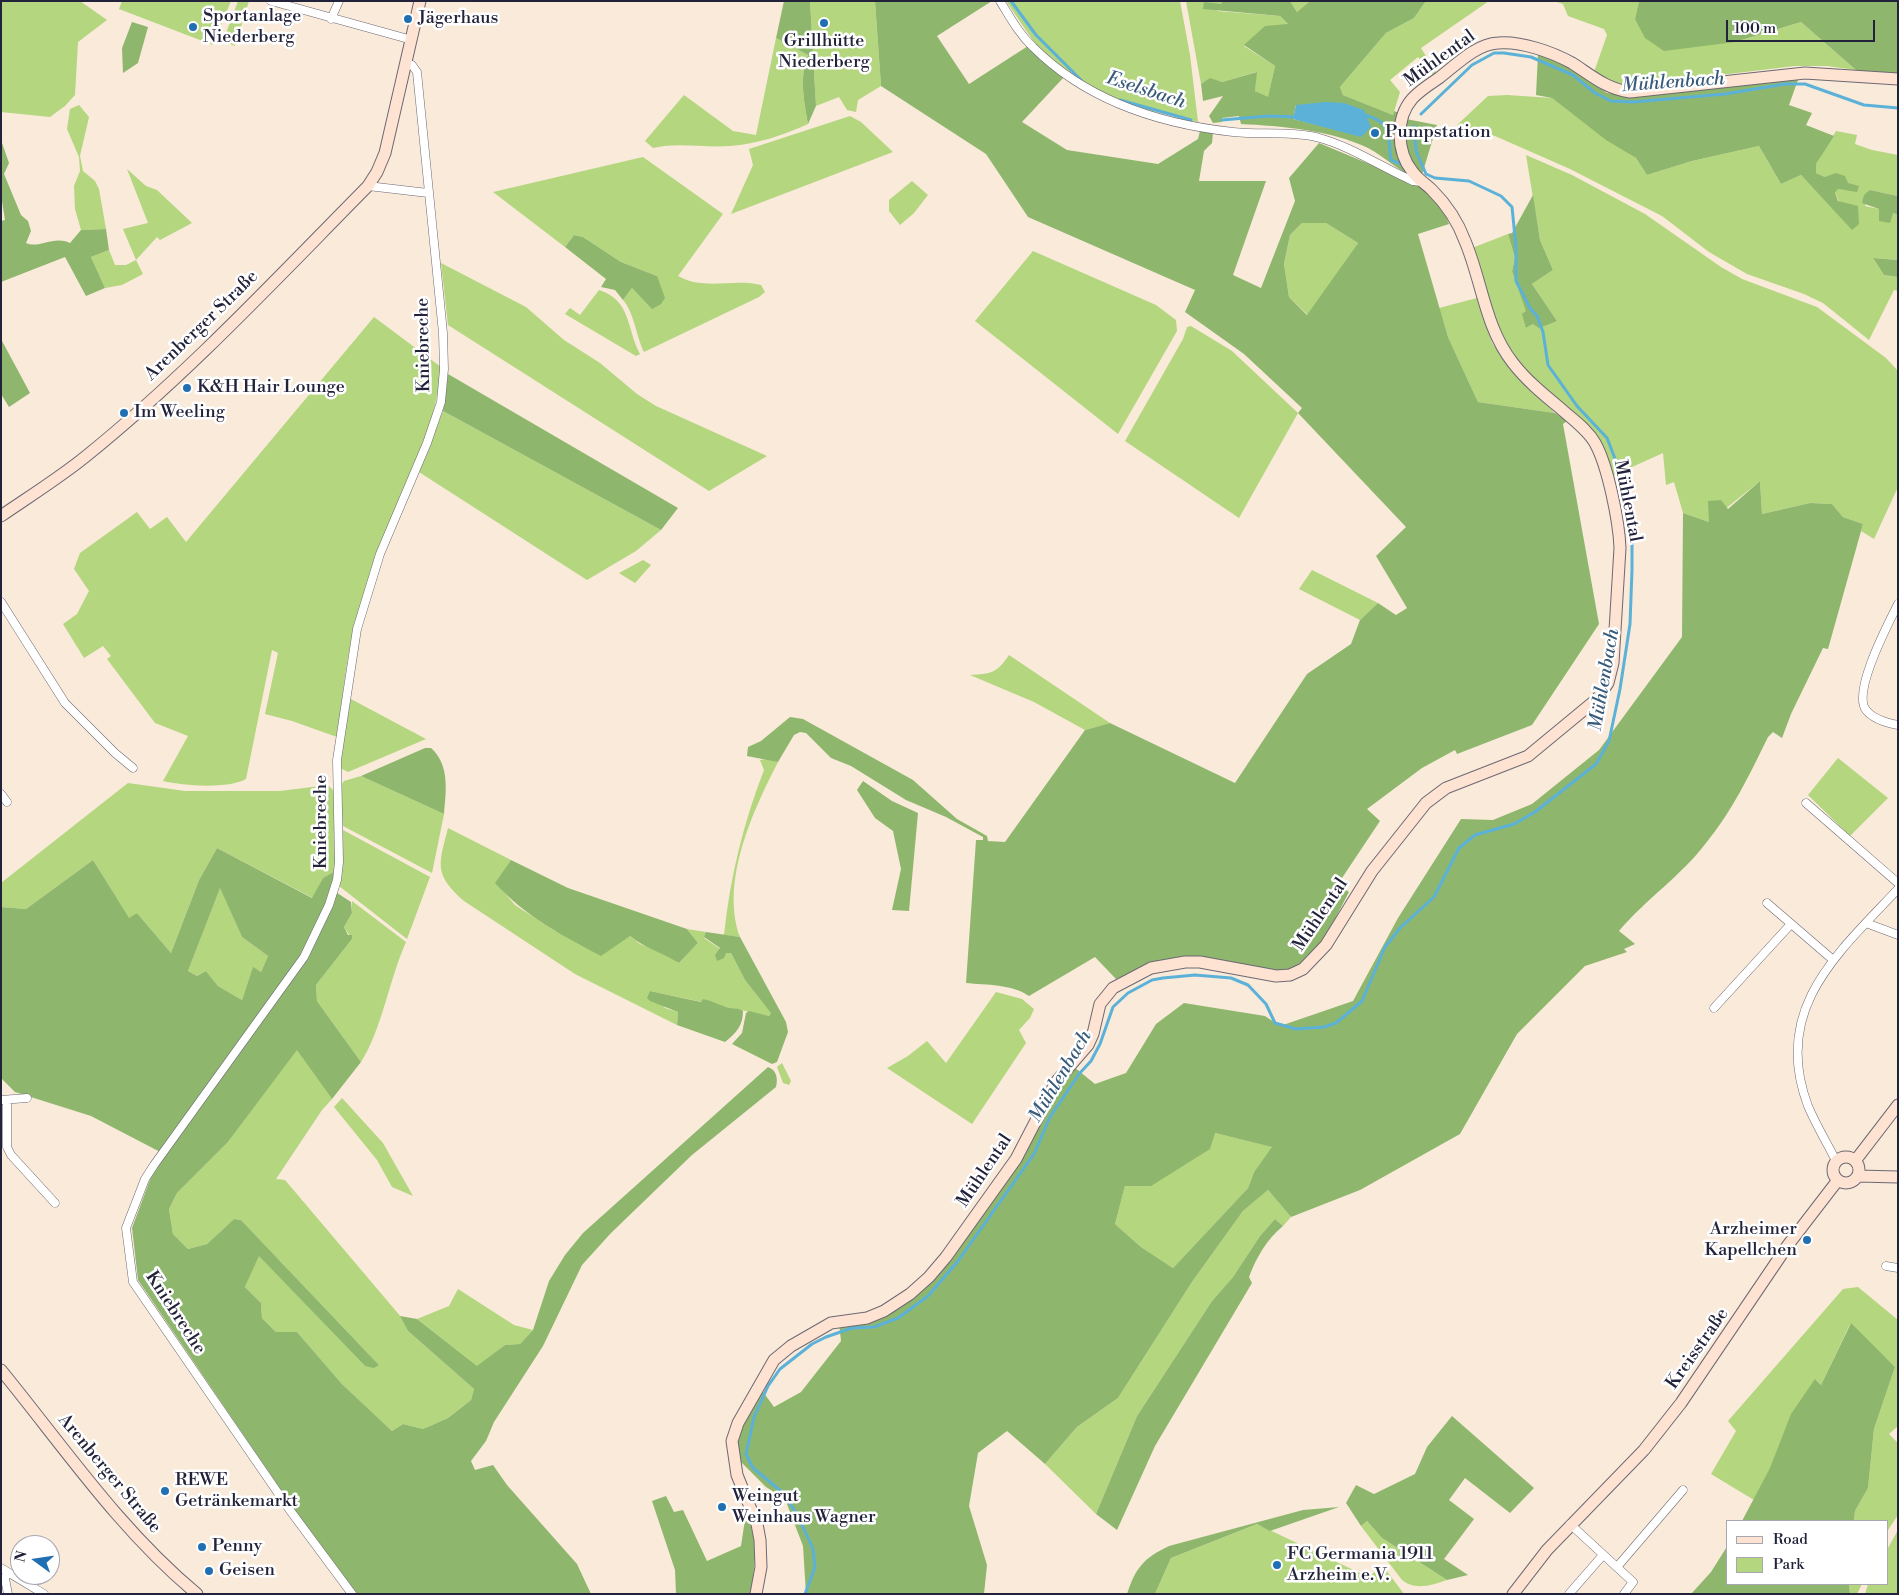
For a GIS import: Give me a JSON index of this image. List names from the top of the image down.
{
  "streets": {
    "street": [
      "Mühlental",
      "Arenberger Straße",
      "Kniebreche",
      "Kreisstraße"
    ]
  },
  "crossings": [
    ["Arenberger Straße", "Kniebreche"]
  ],
  "water": ["Mühlenbach", "Eselsbach"],
  "places": [
    "Jägerhaus",
    "Grillhütte Niederberg",
    "Sportanlage Niederberg",
    "Pumpstation",
    "K&H Hair Lounge",
    "Im Weeling",
    "Arzheimer Kapellchen",
    "REWE Getränkemarkt",
    "Weingut Weinhaus Wagner",
    "Penny",
    "FC Germania 1911 Arzheim e.V.",
    "Geisen"
  ],
  "legend": ["Road", "Park"],
  "scale_bar": "100 m",
  "north": "left"
}
